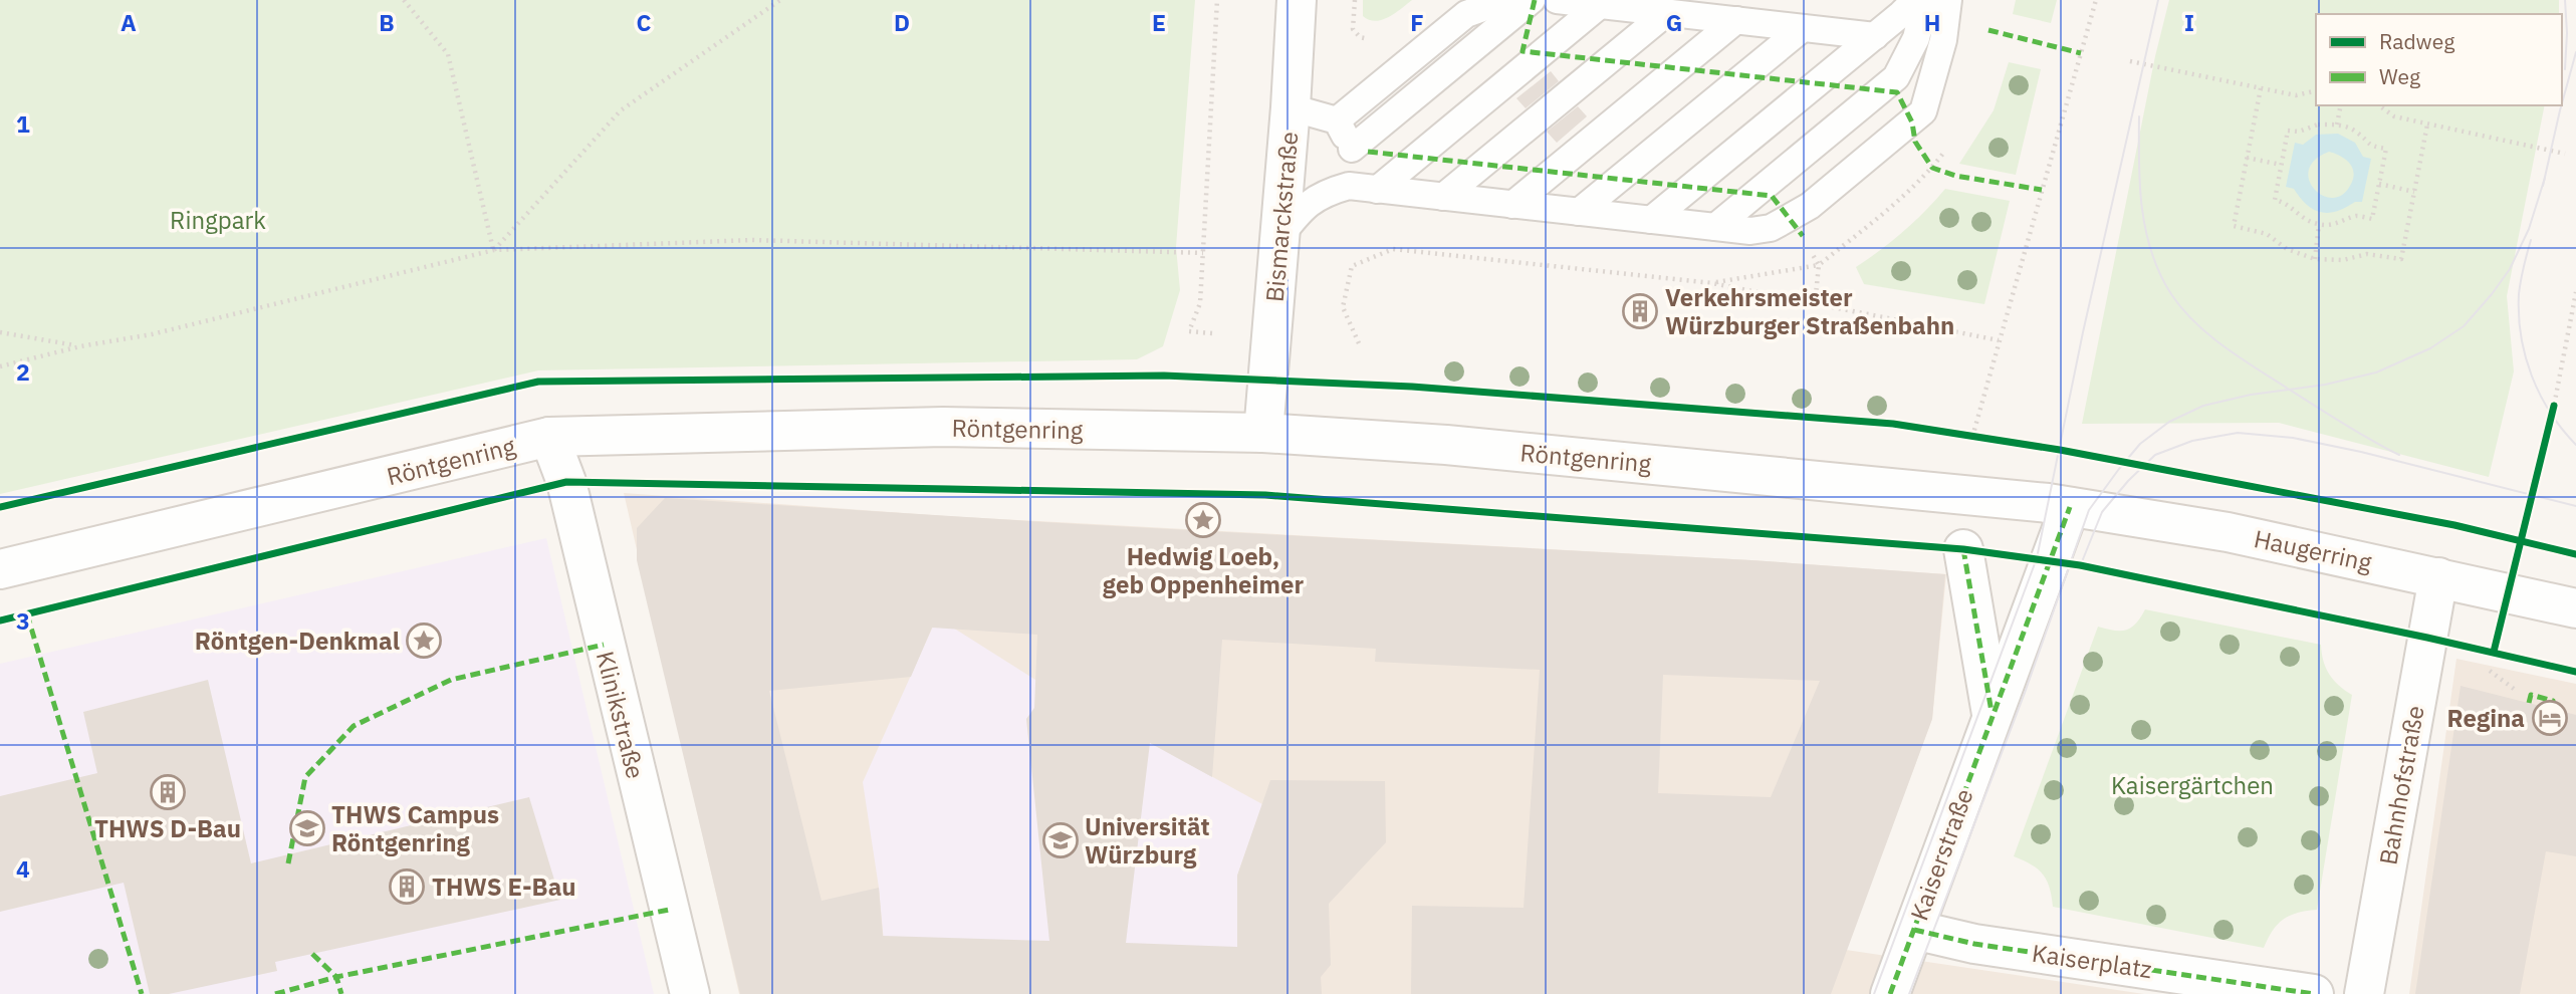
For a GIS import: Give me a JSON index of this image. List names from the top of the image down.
{
  "streets": {
    "main road": [
      "Bismarckstraße",
      "Röntgenring",
      "Haugerring",
      "Klinikstraße",
      "Bahnhofstraße",
      "Kaiserstraße",
      "Kaiserplatz"
    ]
  },
  "crossings": [
    ["Bismarckstraße", "Röntgenring"],
    ["Röntgenring", "Haugerring"],
    ["Röntgenring", "Klinikstraße"],
    ["Röntgenring", "Kaiserstraße"],
    ["Haugerring", "Bahnhofstraße"],
    ["Haugerring", "Kaiserstraße"],
    ["Kaiserstraße", "Kaiserplatz"]
  ],
  "parks": ["Ringpark", "Kaisergärtchen"],
  "places": {
    "building": ["Verkehrsmeister Würzburger Straßenbahn", "THWS D-Bau", "THWS E-Bau"],
    "place": ["Hedwig Loeb, geb Oppenheimer", "Röntgen-Denkmal"],
    "hotel": ["Regina"],
    "school or university": ["THWS Campus Röntgenring", "Universität Würzburg"]
  },
  "legend": ["Radweg", "Weg"],
  "grid": {
    "columns": [
      "A",
      "B",
      "C",
      "D",
      "E",
      "F",
      "G",
      "H",
      "I"
    ],
    "rows": [
      "1",
      "2",
      "3",
      "4"
    ]
  }
}
